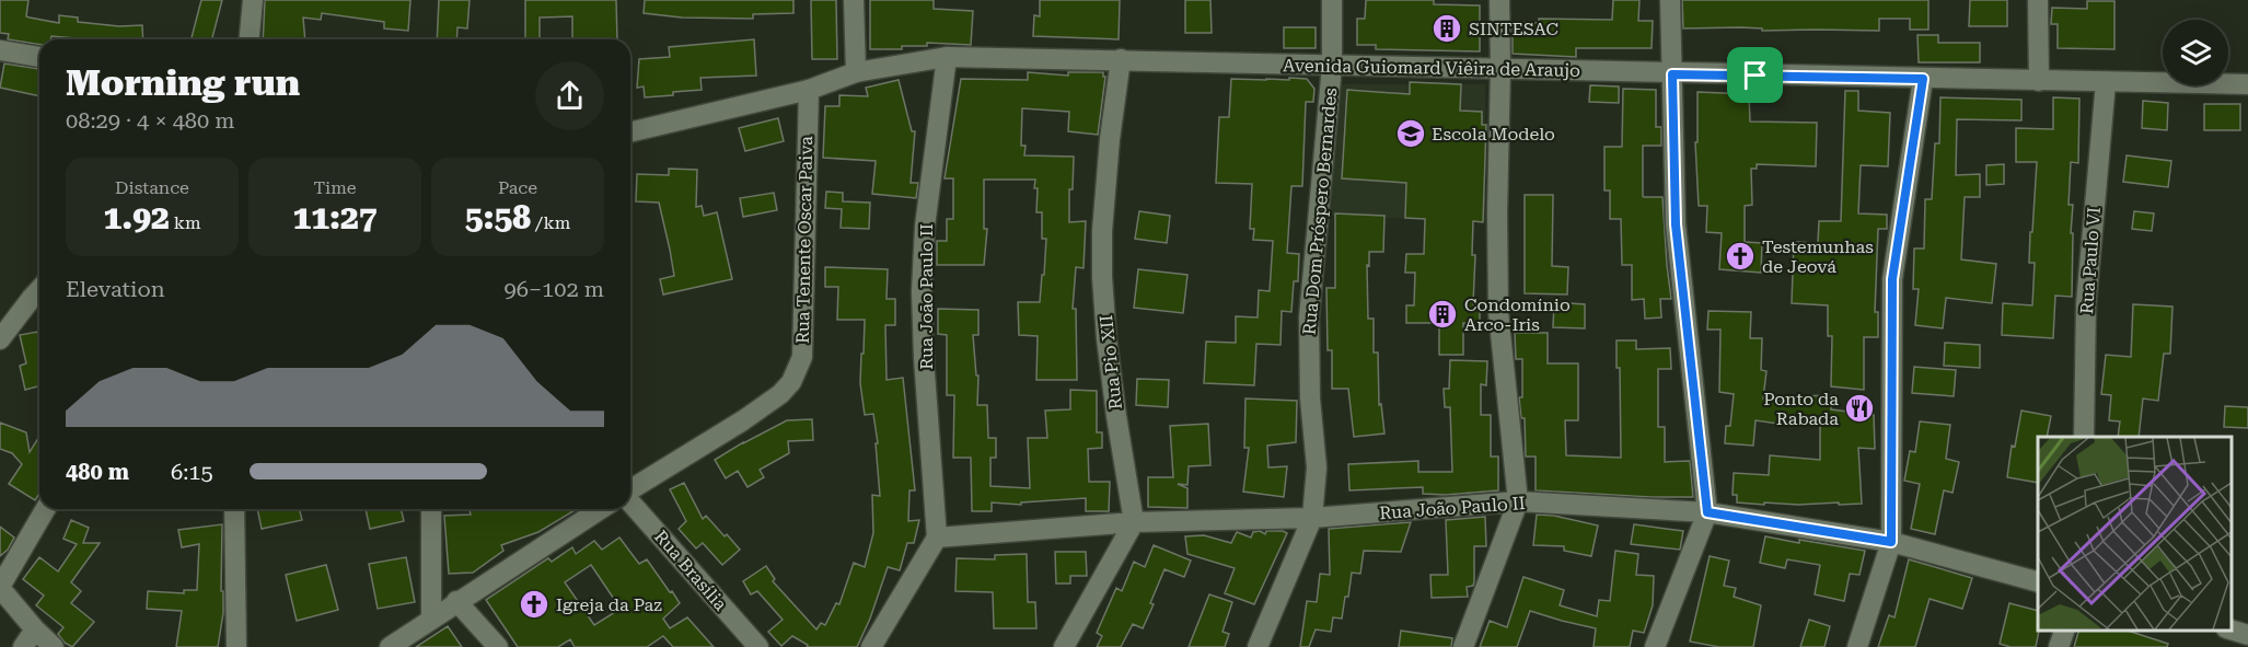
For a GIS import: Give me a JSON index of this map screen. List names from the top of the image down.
{
  "streets": {
    "street": [
      "Avenida Guiomard Viêira de Araujo",
      "Rua Dom Próspero Bernardes",
      "Rua Tenente Oscar Paiva",
      "Rua Paulo VI",
      "Rua João Paulo II",
      "Rua Pio XII",
      "Rua Brasília"
    ]
  },
  "crossings": [
    ["Avenida Guiomard Viêira de Araujo", "Rua Dom Próspero Bernardes"],
    ["Avenida Guiomard Viêira de Araujo", "Rua Tenente Oscar Paiva"],
    ["Avenida Guiomard Viêira de Araujo", "Rua Paulo VI"],
    ["Avenida Guiomard Viêira de Araujo", "Rua João Paulo II"],
    ["Avenida Guiomard Viêira de Araujo", "Rua Pio XII"],
    ["Rua Dom Próspero Bernardes", "Rua João Paulo II"],
    ["Rua João Paulo II", "Rua Pio XII"]
  ],
  "places": {
    "building": ["SINTESAC", "Condomínio Arco-Iris"],
    "school or university": ["Escola Modelo"],
    "church": ["Testemunhas de Jeová", "Igreja da Paz"],
    "restaurant": ["Ponto da Rabada"]
  },
  "page": {
    "heading": ["Morning run", "08:29 · 4 × 480 m"],
    "stats": [
      ["Distance", "1.92 km"],
      ["Time", "11:27"],
      ["Pace", "5:58 /km"]
    ],
    "chart": ["Elevation", "96–102 m"],
    "list": [
      {
        "name": "480 m",
        "note": "6:15"
      }
    ]
  }
}
